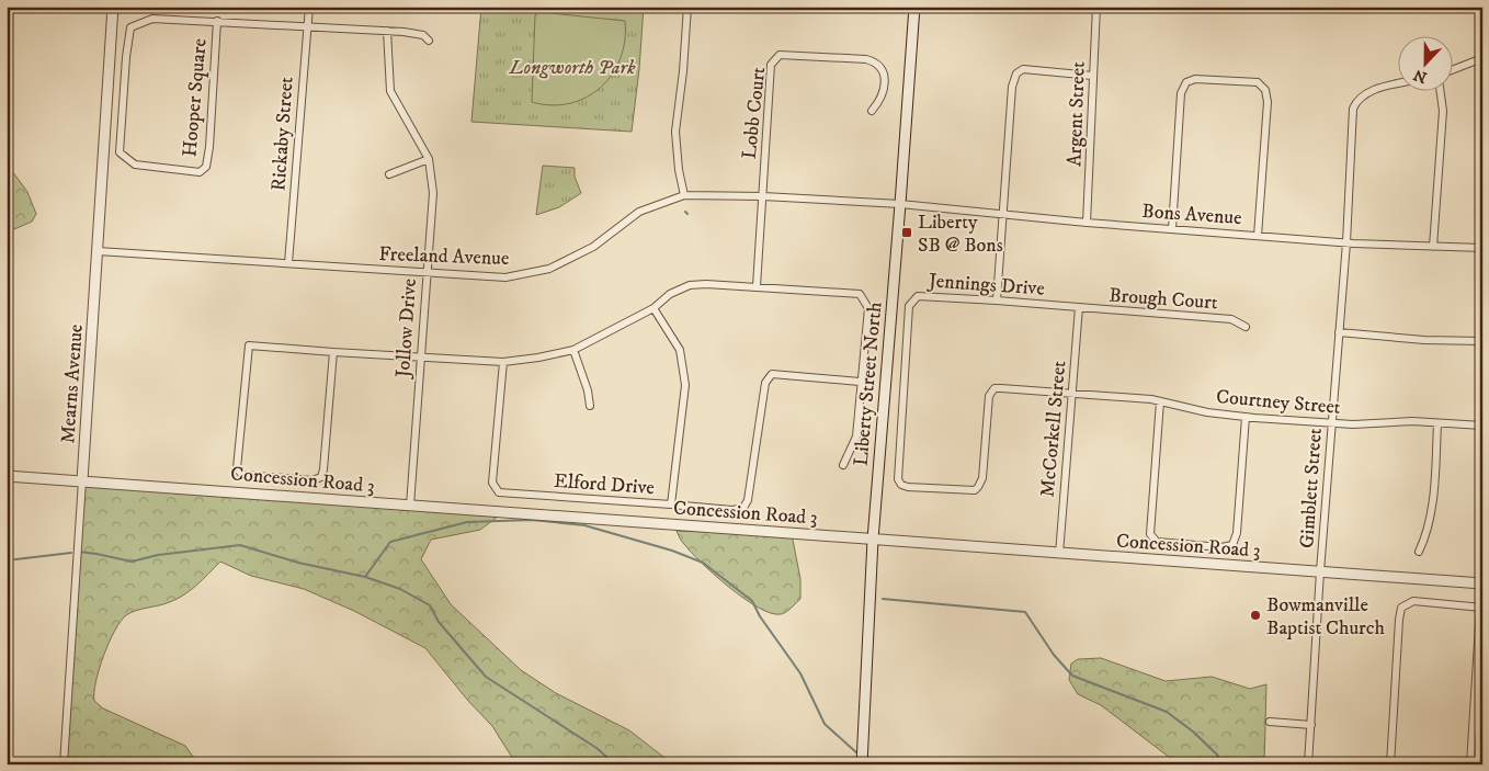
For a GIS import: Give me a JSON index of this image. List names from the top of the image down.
{
  "streets": {
    "street": [
      "Hooper Square",
      "Lobb Court",
      "Argent Street",
      "Rickaby Street",
      "Bons Avenue",
      "Freeland Avenue",
      "Jennings Drive",
      "Brough Court",
      "Jollow Drive",
      "Mearns Avenue",
      "Liberty Street North",
      "Courtney Street",
      "McCorkell Street",
      "Concession Road 3",
      "Elford Drive",
      "Gimblett Street"
    ]
  },
  "crossings": [
    ["Hooper Square", "Rickaby Street"],
    ["Hooper Square", "Jollow Drive"],
    ["Lobb Court", "Freeland Avenue"],
    ["Argent Street", "Bons Avenue"],
    ["Rickaby Street", "Freeland Avenue"],
    ["Bons Avenue", "Freeland Avenue"],
    ["Bons Avenue", "Liberty Street North"],
    ["Bons Avenue", "Gimblett Street"],
    ["Freeland Avenue", "Jollow Drive"],
    ["Freeland Avenue", "Mearns Avenue"],
    ["Freeland Avenue", "Liberty Street North"],
    ["Jennings Drive", "Brough Court"],
    ["Jennings Drive", "Courtney Street"],
    ["Jennings Drive", "McCorkell Street"],
    ["Brough Court", "McCorkell Street"],
    ["Jollow Drive", "Concession Road 3"],
    ["Mearns Avenue", "Concession Road 3"],
    ["Liberty Street North", "Concession Road 3"],
    ["Courtney Street", "McCorkell Street"],
    ["Courtney Street", "Gimblett Street"],
    ["McCorkell Street", "Concession Road 3"],
    ["Concession Road 3", "Gimblett Street"]
  ],
  "parks": ["Longworth Park"],
  "places": {
    "transit": ["Liberty SB @ Bons"],
    "other": ["Bowmanville Baptist Church"]
  },
  "north": "bottom"
}
